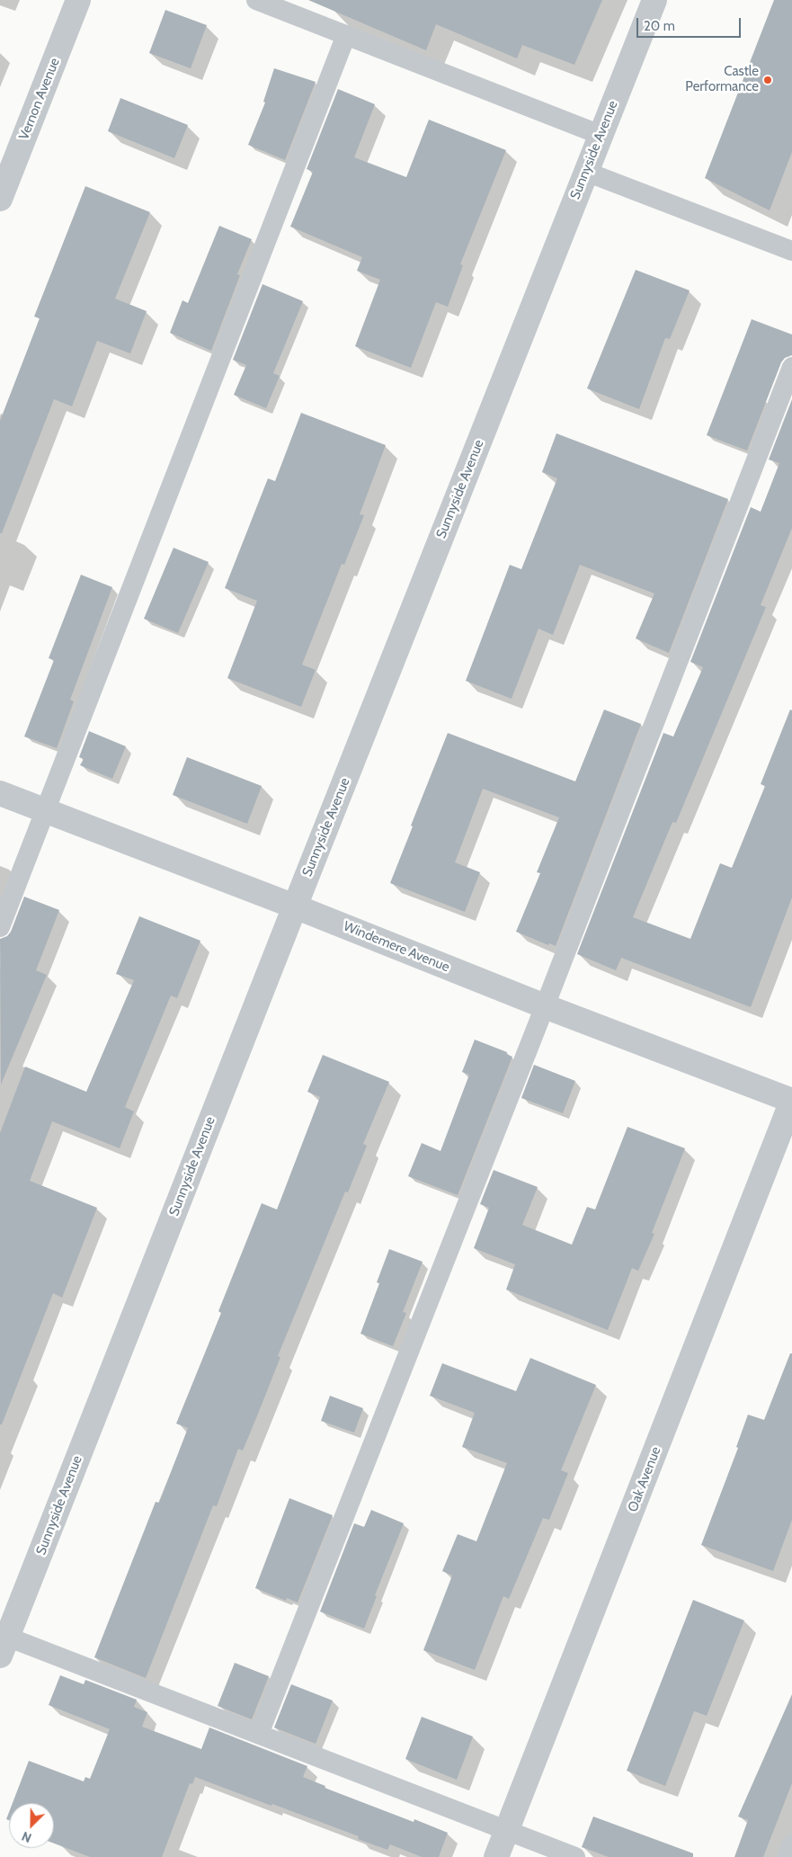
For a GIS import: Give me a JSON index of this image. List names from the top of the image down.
{
  "streets": {
    "street": [
      "Vernon Avenue",
      "Sunnyside Avenue",
      "Windemere Avenue",
      "Oak Avenue"
    ]
  },
  "crossings": [
    ["Sunnyside Avenue", "Windemere Avenue"],
    ["Windemere Avenue", "Oak Avenue"]
  ],
  "places": ["Castle Performance"],
  "scale_bar": "20 m",
  "north": "bottom left"
}
